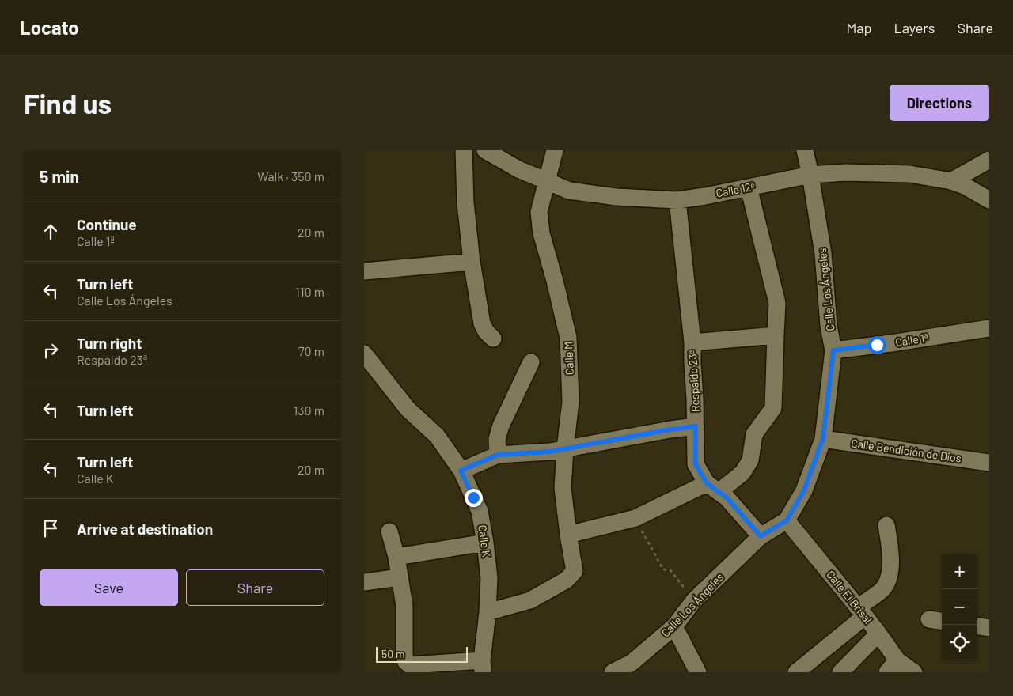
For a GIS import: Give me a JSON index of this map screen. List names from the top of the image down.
{
  "streets": {
    "street": [
      "Calle 12ª",
      "Calle Los Ángeles",
      "Calle 1ª",
      "Calle M",
      "Respaldo 23ª",
      "Calle Bendición de Dios",
      "Calle K",
      "Calle El Brisal"
    ]
  },
  "crossings": [
    ["Calle 12ª", "Calle Los Ángeles"],
    ["Calle 12ª", "Calle M"],
    ["Calle 12ª", "Respaldo 23ª"],
    ["Calle Los Ángeles", "Calle 1ª"],
    ["Calle Los Ángeles", "Respaldo 23ª"],
    ["Calle Los Ángeles", "Calle Bendición de Dios"],
    ["Calle Los Ángeles", "Calle El Brisal"],
    ["Calle M", "Calle K"]
  ],
  "scale_bar": "50 m",
  "page": {
    "header": "Locato",
    "nav": ["Map", "Layers", "Share"],
    "buttons": [
      "Directions",
      ["Save", "Share"]
    ],
    "title": "Find us",
    "heading": ["5 min", "Walk · 350 m"],
    "list": [
      ["Continue", "Calle 1ª", "20 m"],
      ["Turn left", "Calle Los Ángeles", "110 m"],
      ["Turn right", "Respaldo 23ª", "70 m"],
      ["Turn left", "130 m"],
      ["Turn left", "Calle K", "20 m"],
      "Arrive at destination"
    ],
    "map_buttons": ["+", "−"],
    "scale": "50 m"
  }
}
